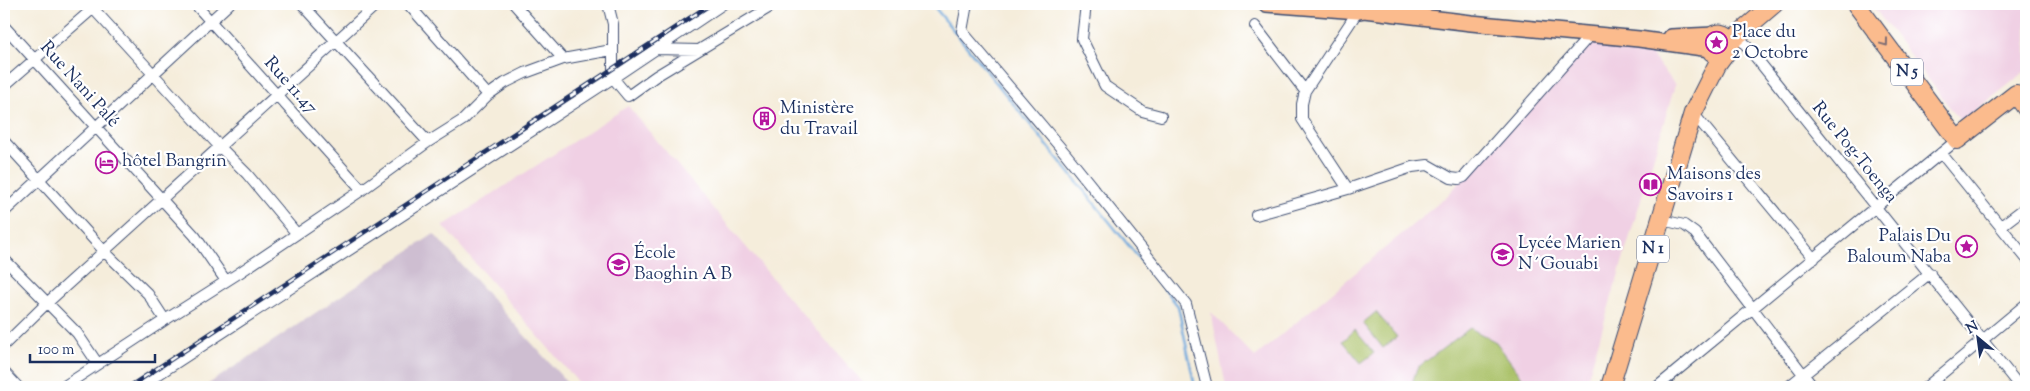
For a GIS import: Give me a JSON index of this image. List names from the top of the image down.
{
  "streets": {
    "highway": ["N 5", "N 1"],
    "street": ["Rue Nani Palé", "Rue 11.47", "Rue Pog-Toenga"]
  },
  "crossings": [
    ["Rue Pog-Toenga", "N 1"]
  ],
  "places": {
    "place": ["Place du 2 Octobre", "Palais Du Baloum Naba"],
    "building": ["Ministère du Travail"],
    "hotel": ["hôtel Bangrin"],
    "library": ["Maisons des Savoirs 1"],
    "school or university": ["Lycée Marien N´Gouabi", "École Baoghin A B"]
  },
  "scale_bar": "100 m",
  "north": "top left"
}
